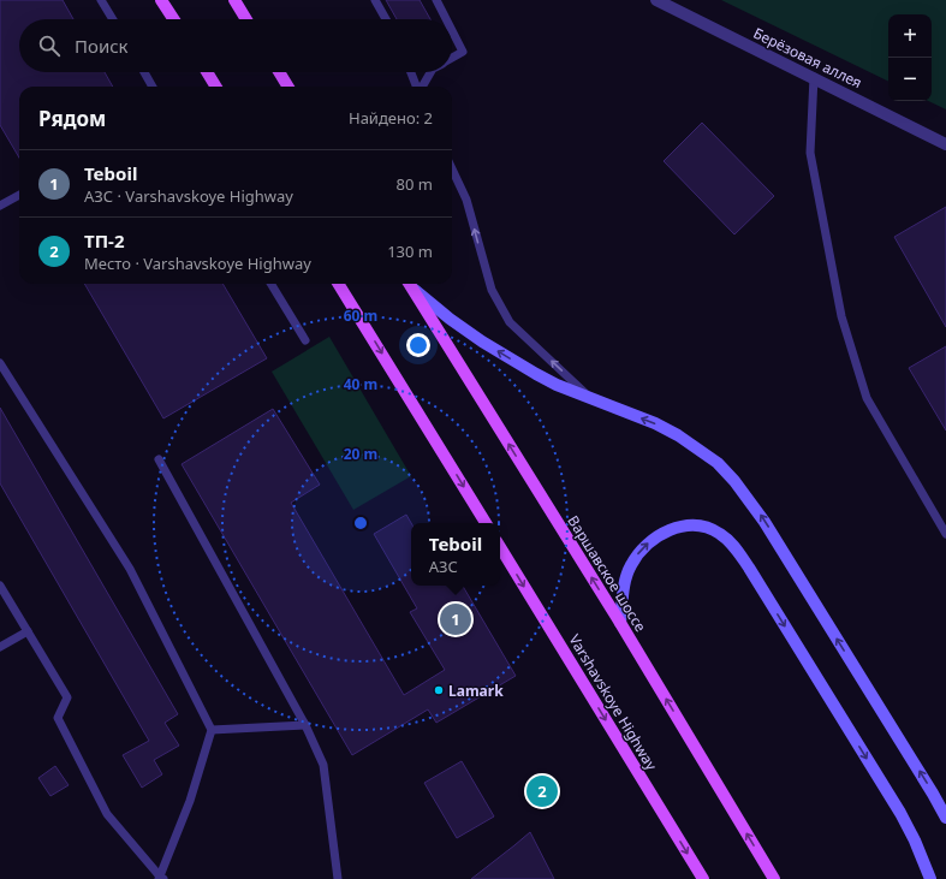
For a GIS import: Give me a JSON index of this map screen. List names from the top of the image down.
{
  "streets": {
    "main road": ["Варшавское шоссе", "Varshavskoye Highway"],
    "street": ["Берёзовая аллея"]
  },
  "one_way": ["Varshavskoye Highway"],
  "places": ["Lamark"],
  "page": {
    "map_buttons": ["+", "−"],
    "search": "Поиск",
    "heading": ["Рядом", "Найдено: 2"],
    "list": [
      {
        "mark": "1",
        "name": "Teboil",
        "note": "АЗС · Varshavskoye Highway",
        "value": "80 m"
      },
      {
        "mark": "2",
        "name": "ТП-2",
        "note": "Место · Varshavskoye Highway",
        "value": "130 m"
      }
    ],
    "popup": ["Teboil", "АЗС"],
    "pins": ["1", "2"]
  },
  "rings": ["60 m", "40 m", "20 m"]
}
